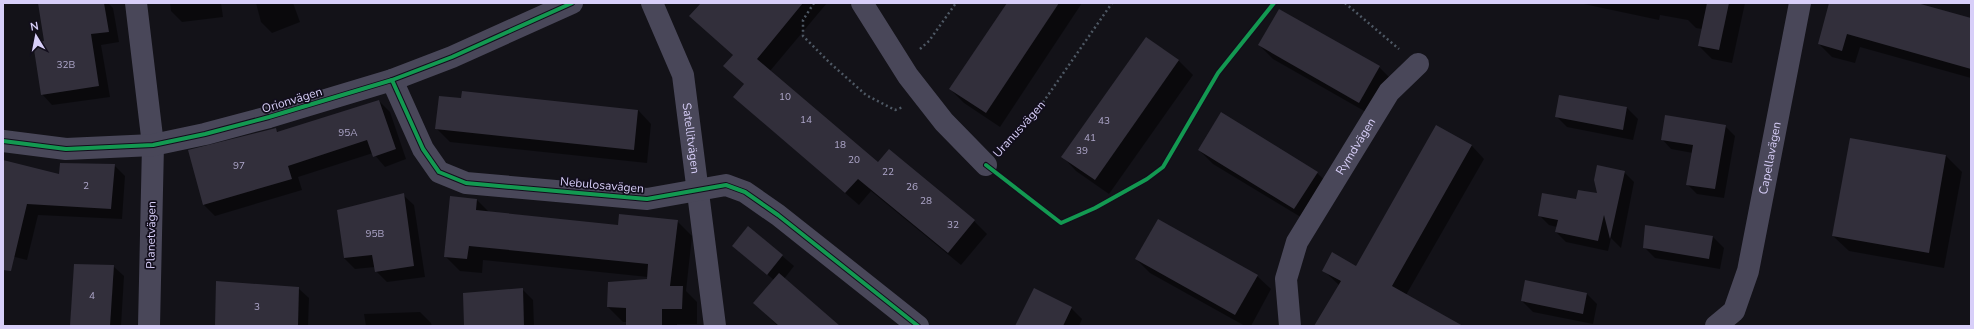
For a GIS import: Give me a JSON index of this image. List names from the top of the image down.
{
  "streets": {
    "street": [
      "Orionvägen",
      "Uranusvägen",
      "Satellitvägen",
      "Rymdvägen",
      "Capellavägen",
      "Nebulosavägen",
      "Planetvägen"
    ]
  },
  "crossings": [
    ["Orionvägen", "Nebulosavägen"],
    ["Orionvägen", "Planetvägen"],
    ["Satellitvägen", "Nebulosavägen"]
  ],
  "house_numbers": [
    "32B",
    "10",
    "14",
    "43",
    "95A",
    "41",
    "18",
    "39",
    "20",
    "97",
    "22",
    "2",
    "26",
    "28",
    "32",
    "95B",
    "4",
    "3"
  ],
  "north": "top"
}
